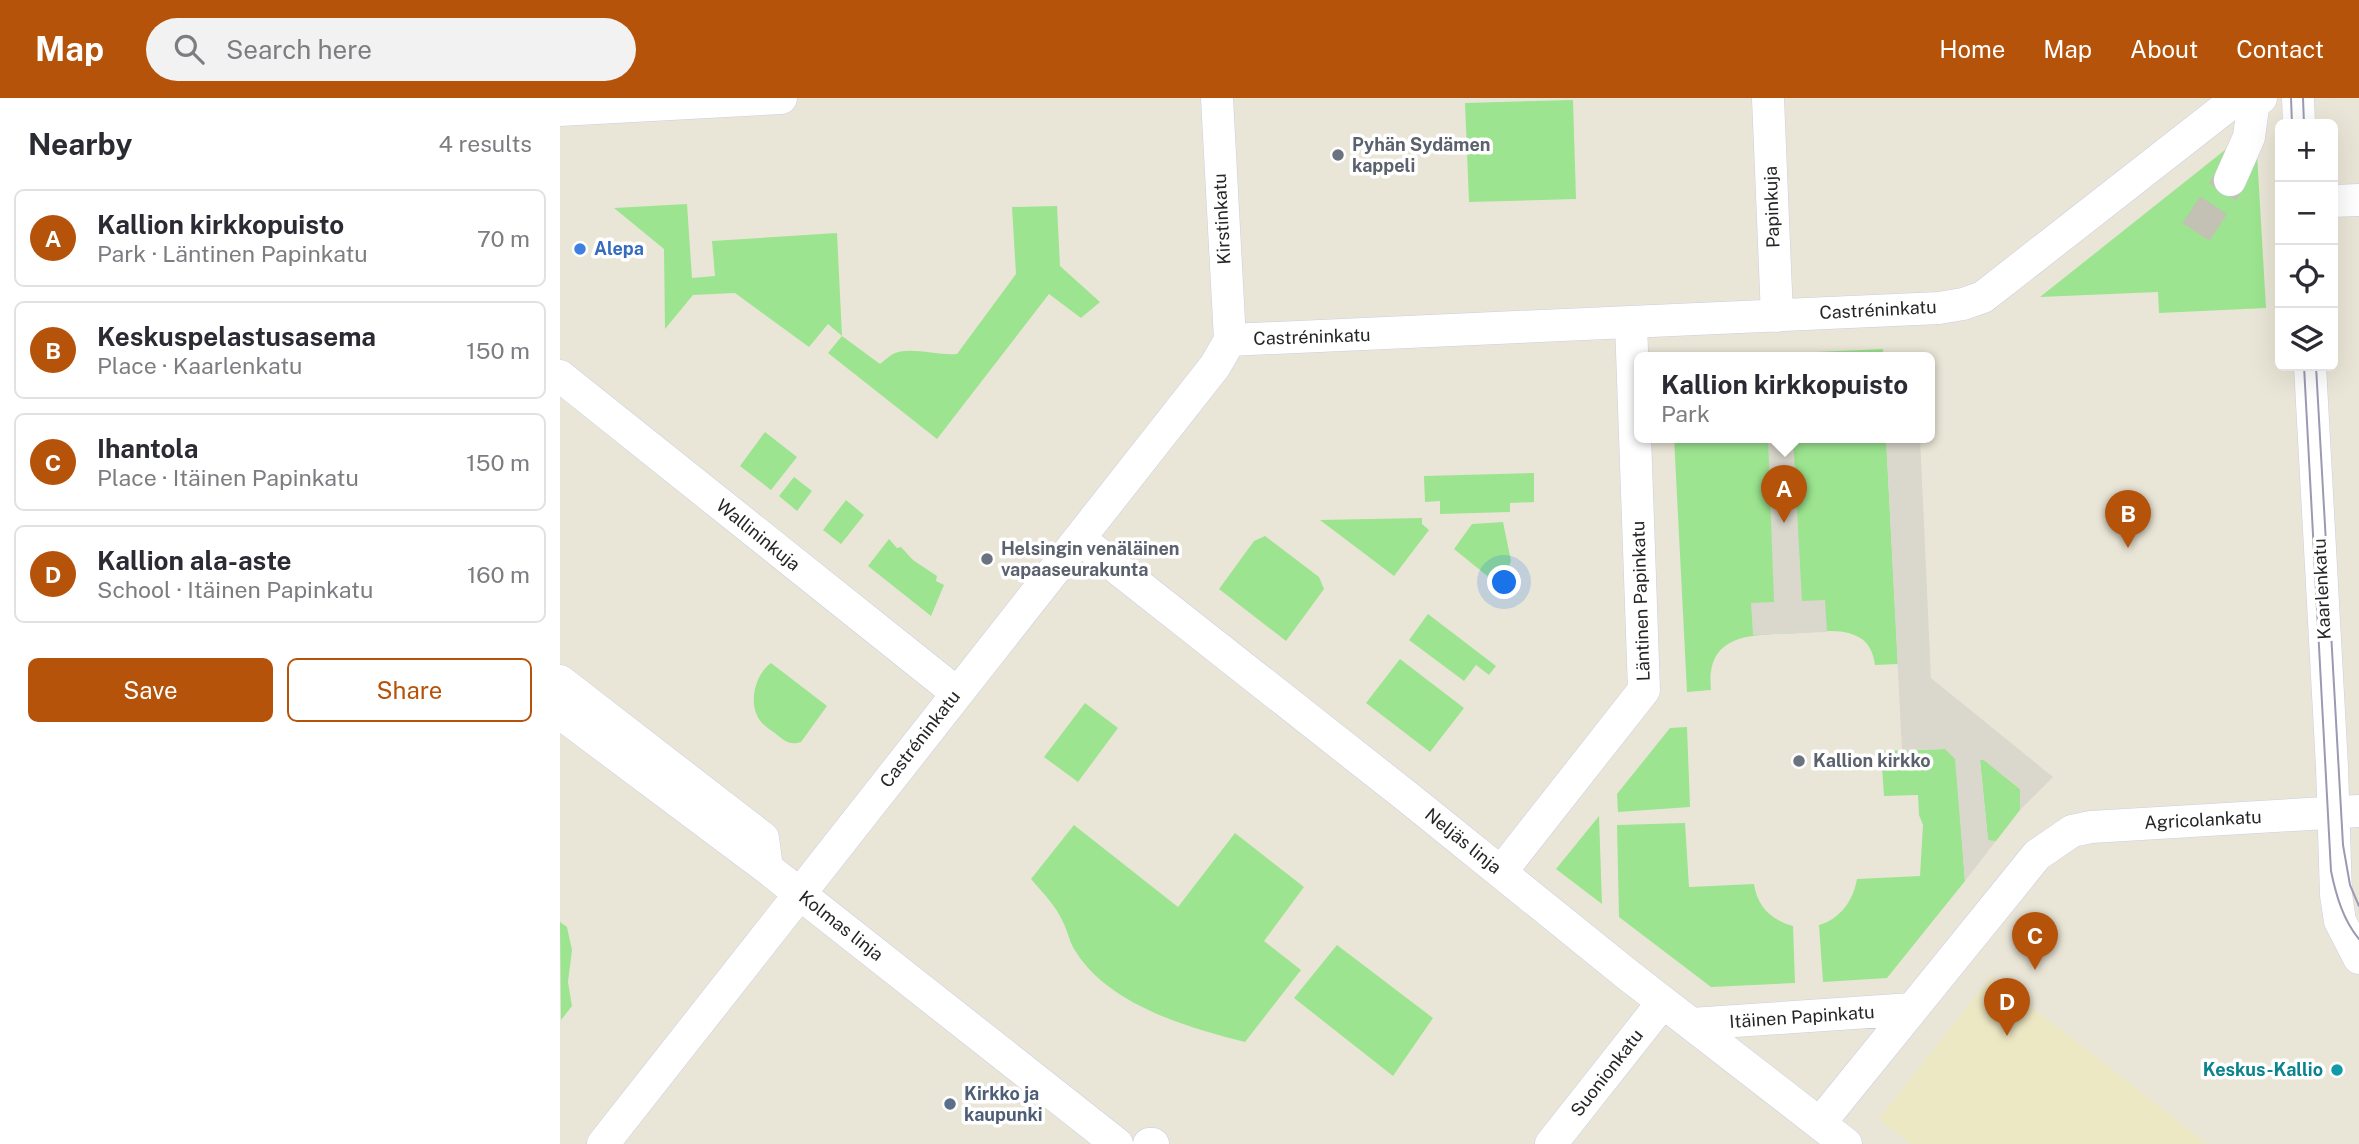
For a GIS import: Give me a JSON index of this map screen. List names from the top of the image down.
{
  "streets": {
    "street": [
      "Papinkuja",
      "Kirstinkatu",
      "Castréninkatu",
      "Wallininkuja",
      "Kaarlenkatu",
      "Läntinen Papinkatu",
      "Agricolankatu",
      "Neljäs linja",
      "Kolmas linja",
      "Itäinen Papinkatu",
      "Suonionkatu"
    ]
  },
  "crossings": [
    ["Papinkuja", "Castréninkatu"],
    ["Kirstinkatu", "Castréninkatu"],
    ["Castréninkatu", "Wallininkuja"],
    ["Castréninkatu", "Läntinen Papinkatu"],
    ["Castréninkatu", "Neljäs linja"],
    ["Castréninkatu", "Kolmas linja"],
    ["Kaarlenkatu", "Agricolankatu"],
    ["Läntinen Papinkatu", "Neljäs linja"],
    ["Agricolankatu", "Itäinen Papinkatu"],
    ["Neljäs linja", "Itäinen Papinkatu"],
    ["Neljäs linja", "Suonionkatu"]
  ],
  "places": [
    "Pyhän Sydämen kappeli",
    "Alepa",
    "Helsingin venäläinen vapaaseurakunta",
    "Kallion kirkko",
    "Keskus-Kallio",
    "Kirkko ja kaupunki"
  ],
  "page": {
    "header": "Map",
    "search": "Search here",
    "nav": [
      "Home",
      "Map",
      "About",
      "Contact"
    ],
    "heading": ["Nearby", "4 results"],
    "map_buttons": ["+", "−"],
    "list": [
      {
        "mark": "A",
        "name": "Kallion kirkkopuisto",
        "note": "Park · Läntinen Papinkatu",
        "value": "70 m"
      },
      {
        "mark": "B",
        "name": "Keskuspelastusasema",
        "note": "Place · Kaarlenkatu",
        "value": "150 m"
      },
      {
        "mark": "C",
        "name": "Ihantola",
        "note": "Place · Itäinen Papinkatu",
        "value": "150 m"
      },
      {
        "mark": "D",
        "name": "Kallion ala-aste",
        "note": "School · Itäinen Papinkatu",
        "value": "160 m"
      }
    ],
    "popup": ["Kallion kirkkopuisto", "Park"],
    "pins": [
      "A",
      "B",
      "C",
      "D"
    ],
    "buttons": ["Save", "Share"]
  }
}
